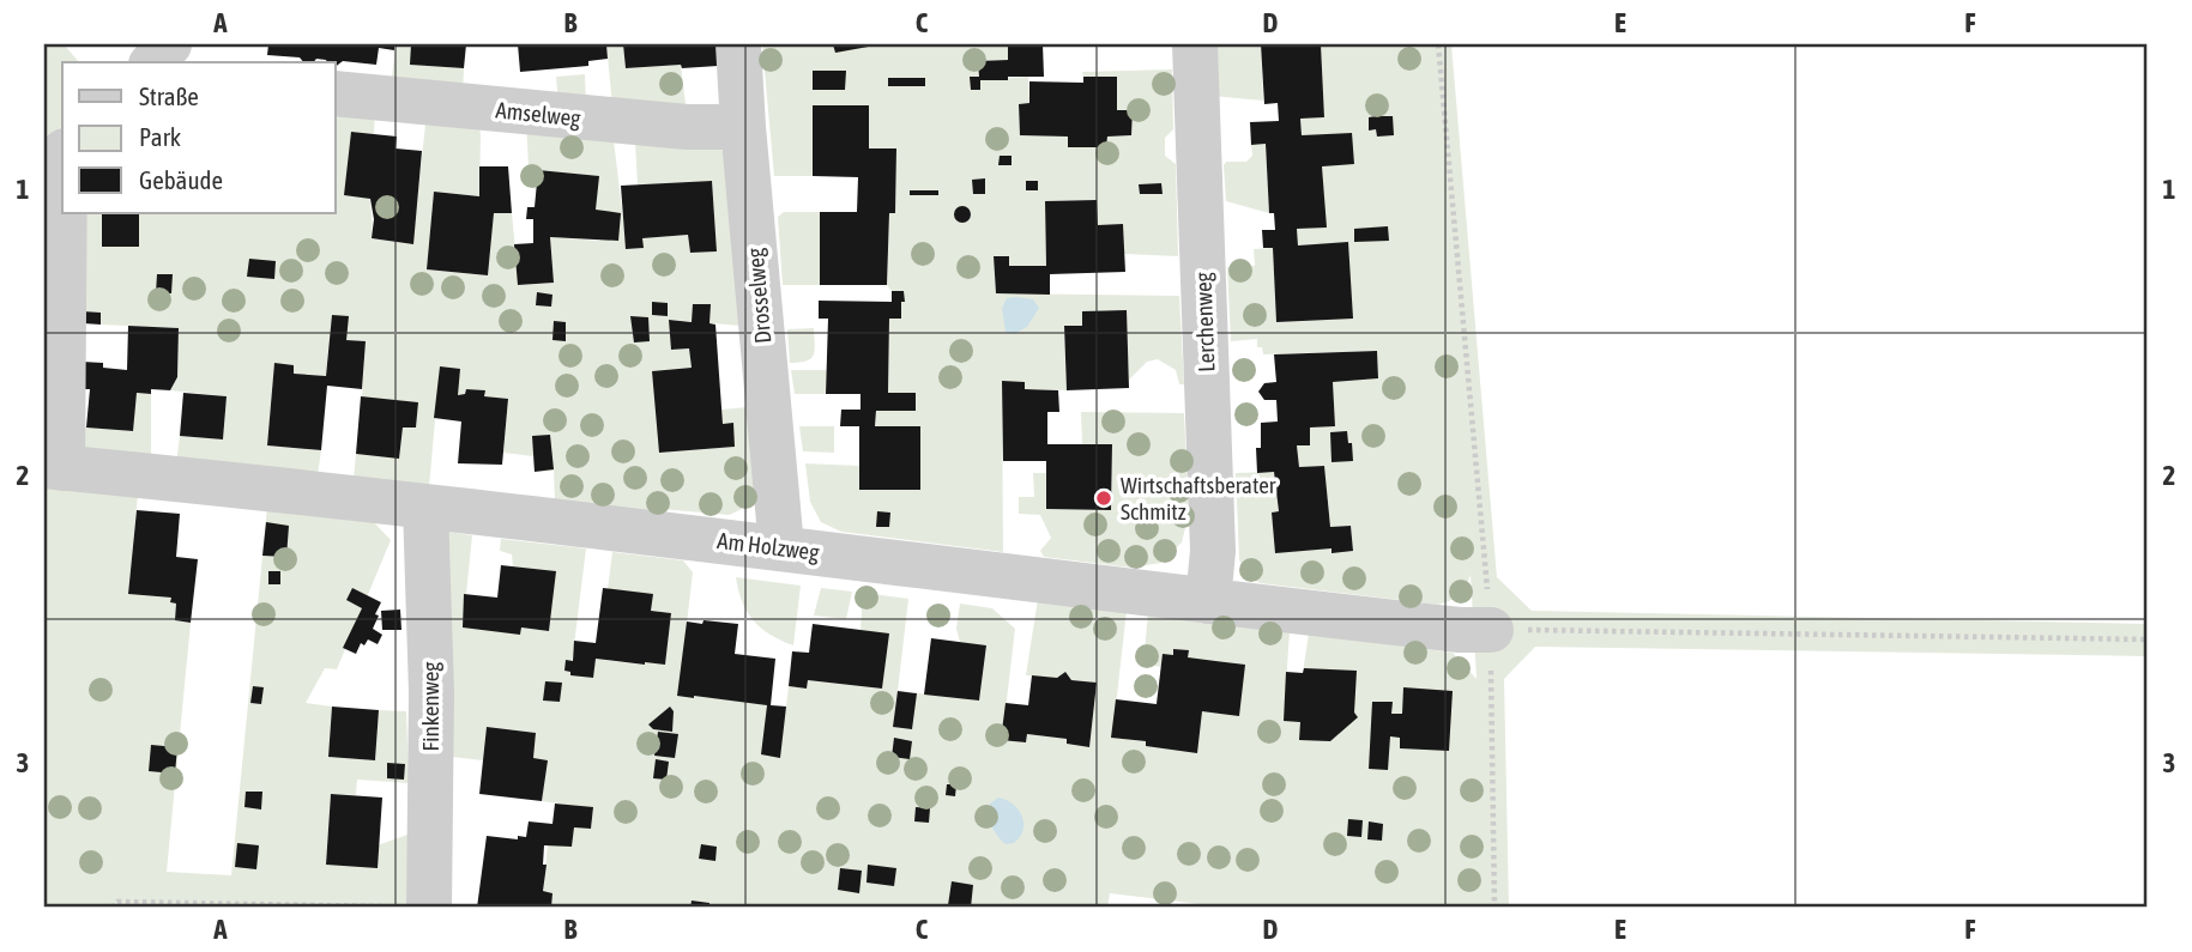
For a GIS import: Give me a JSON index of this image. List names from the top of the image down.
{
  "streets": {
    "street": [
      "Amselweg",
      "Drosselweg",
      "Lerchenweg",
      "Am Holzweg",
      "Finkenweg"
    ]
  },
  "crossings": [
    ["Amselweg", "Drosselweg"],
    ["Drosselweg", "Am Holzweg"],
    ["Lerchenweg", "Am Holzweg"],
    ["Am Holzweg", "Finkenweg"]
  ],
  "places": ["Wirtschaftsberater Schmitz"],
  "legend": ["Straße", "Park", "Gebäude"],
  "grid": {
    "columns": [
      "A",
      "B",
      "C",
      "D",
      "E",
      "F"
    ],
    "rows": ["1", "2", "3"]
  }
}
